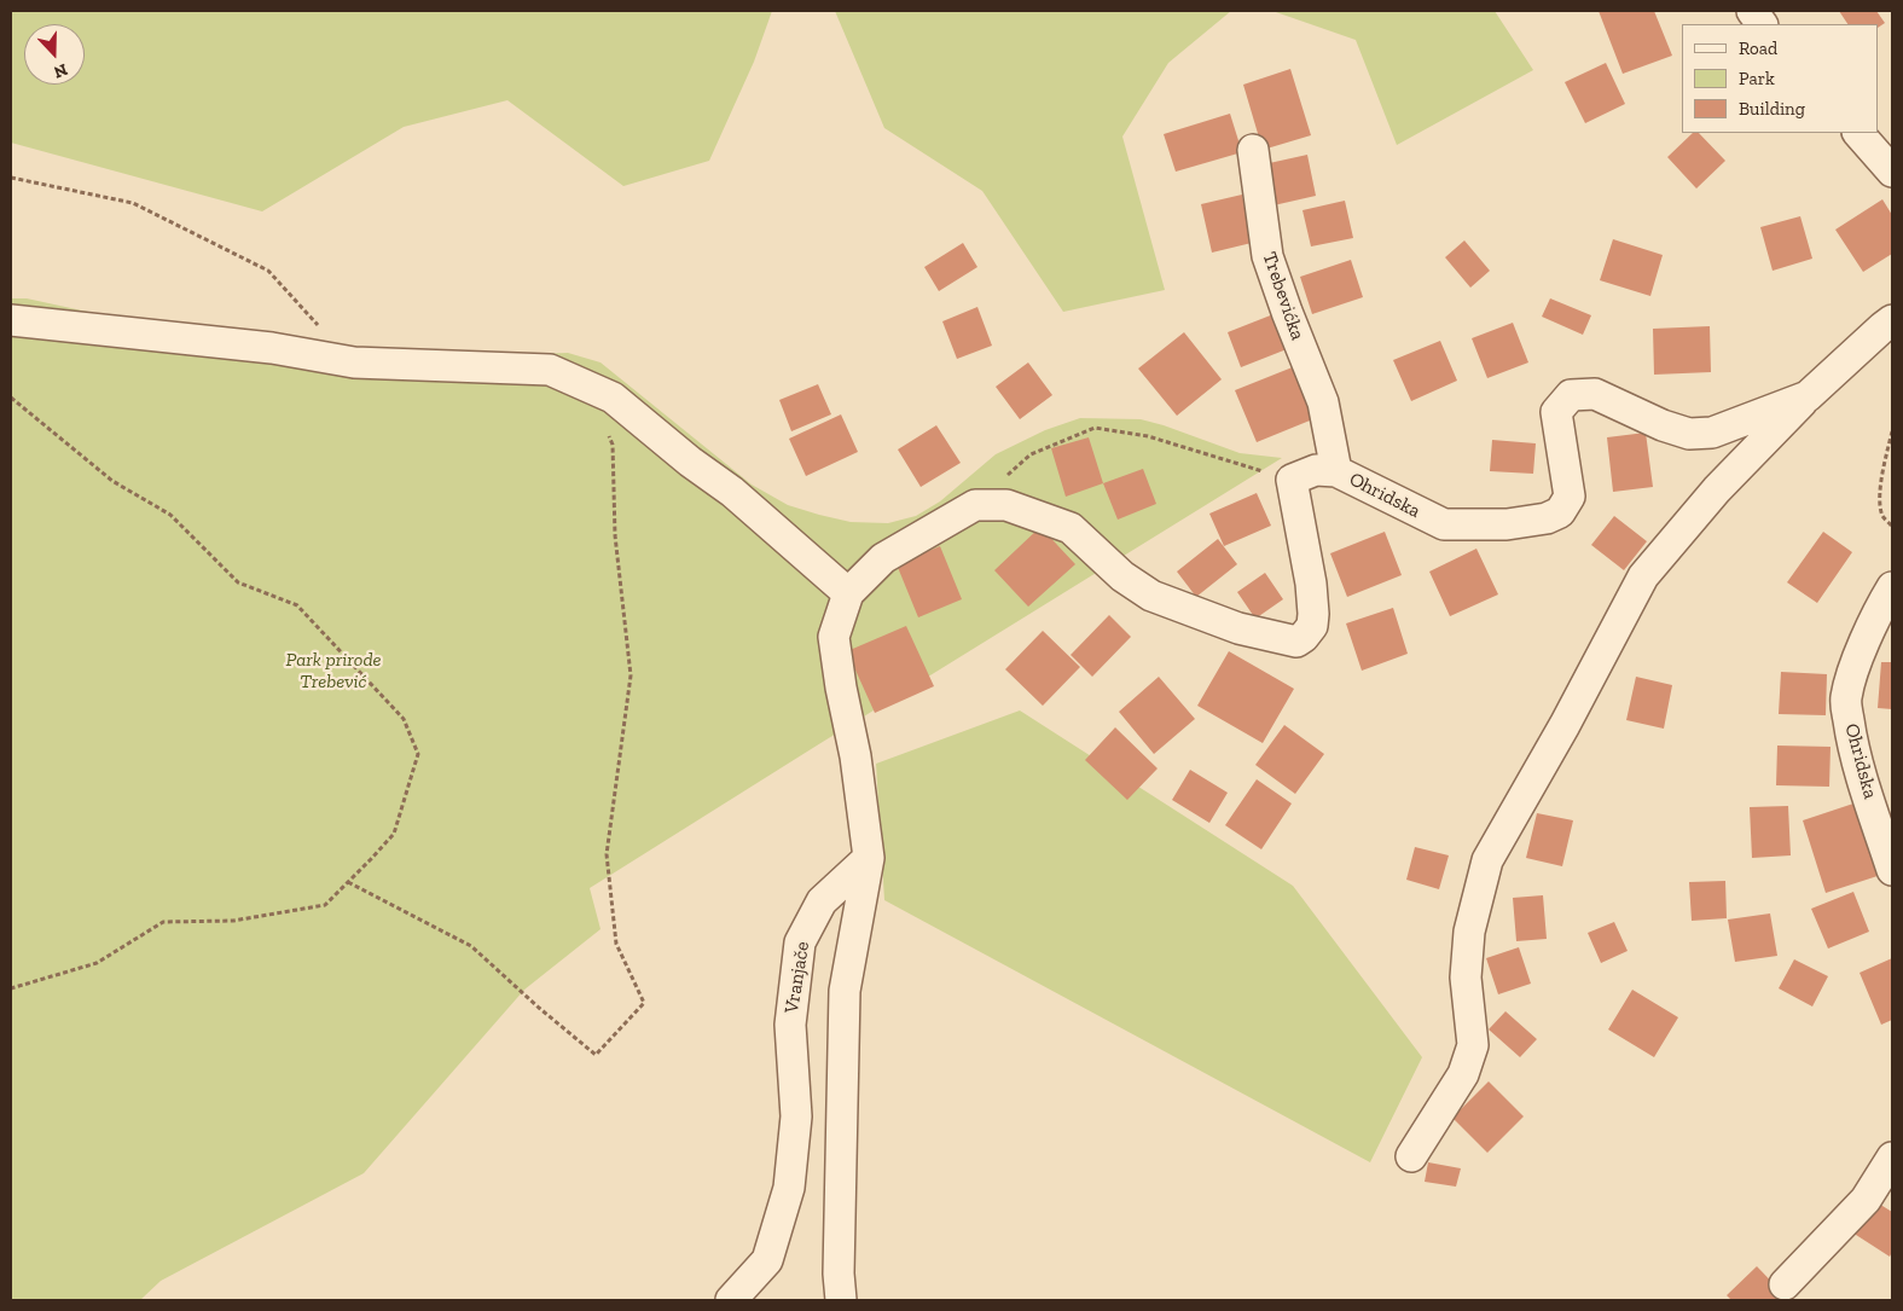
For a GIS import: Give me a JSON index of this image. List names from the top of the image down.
{
  "streets": {
    "street": ["Trebevićka", "Ohridska", "Vranjače"]
  },
  "crossings": [
    ["Trebevićka", "Ohridska"]
  ],
  "parks": ["Park prirode Trebević"],
  "legend": ["Road", "Park", "Building"],
  "north": "bottom"
}
